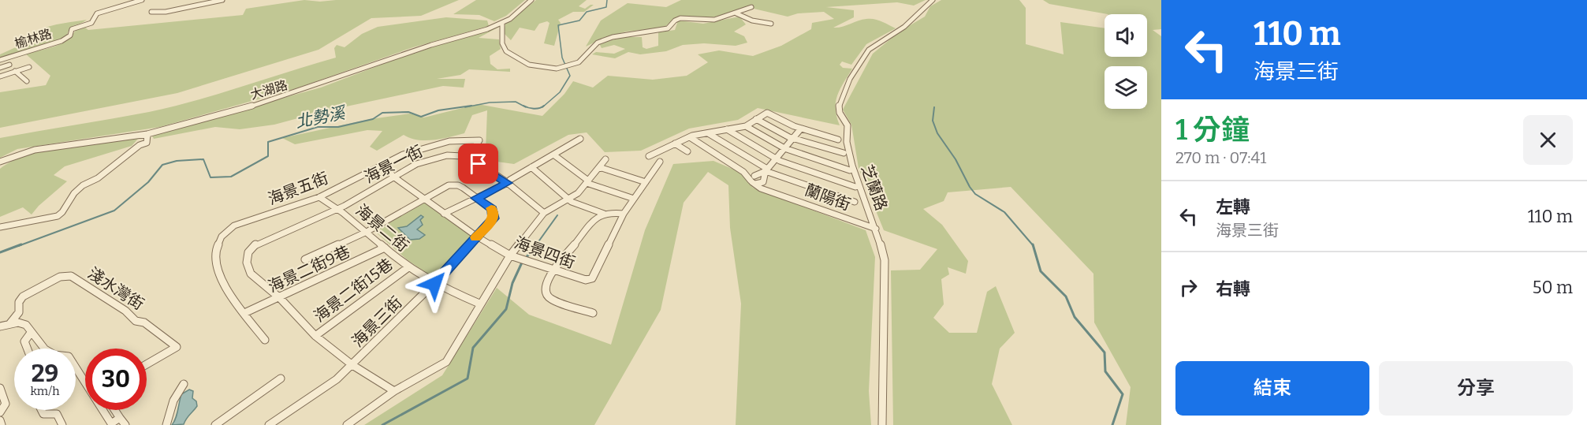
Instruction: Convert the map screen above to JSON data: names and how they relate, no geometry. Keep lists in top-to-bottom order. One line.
{"streets":{"street":["榆林路","大湖路","海景一街","芝蘭路","海景五街","蘭陽街","海景二街","海景四街","海景二街9巷","淺水灣街","海景二街15巷","海景三街"]},"crossings":[["海景一街","海景五街"],["海景一街","海景二街"],["海景一街","海景四街"],["海景一街","海景二街9巷"],["海景一街","海景二街15巷"],["海景一街","海景三街"],["芝蘭路","蘭陽街"],["海景五街","海景二街"],["海景五街","海景四街"],["海景五街","海景二街9巷"],["海景二街","海景二街9巷"],["海景二街","海景二街15巷"],["海景二街","海景三街"],["海景四街","海景三街"]],"water":["北勢溪"],"page":{"turn":["110 m","海景三街"],"heading":["1 分鐘","270 m · 07:41"],"list":[{"name":"左轉","note":"海景三街","value":"110 m"},{"name":"右轉","value":"50 m"}],"speed":"29 km/h","limit":"30","buttons":["結束","分享"]}}
